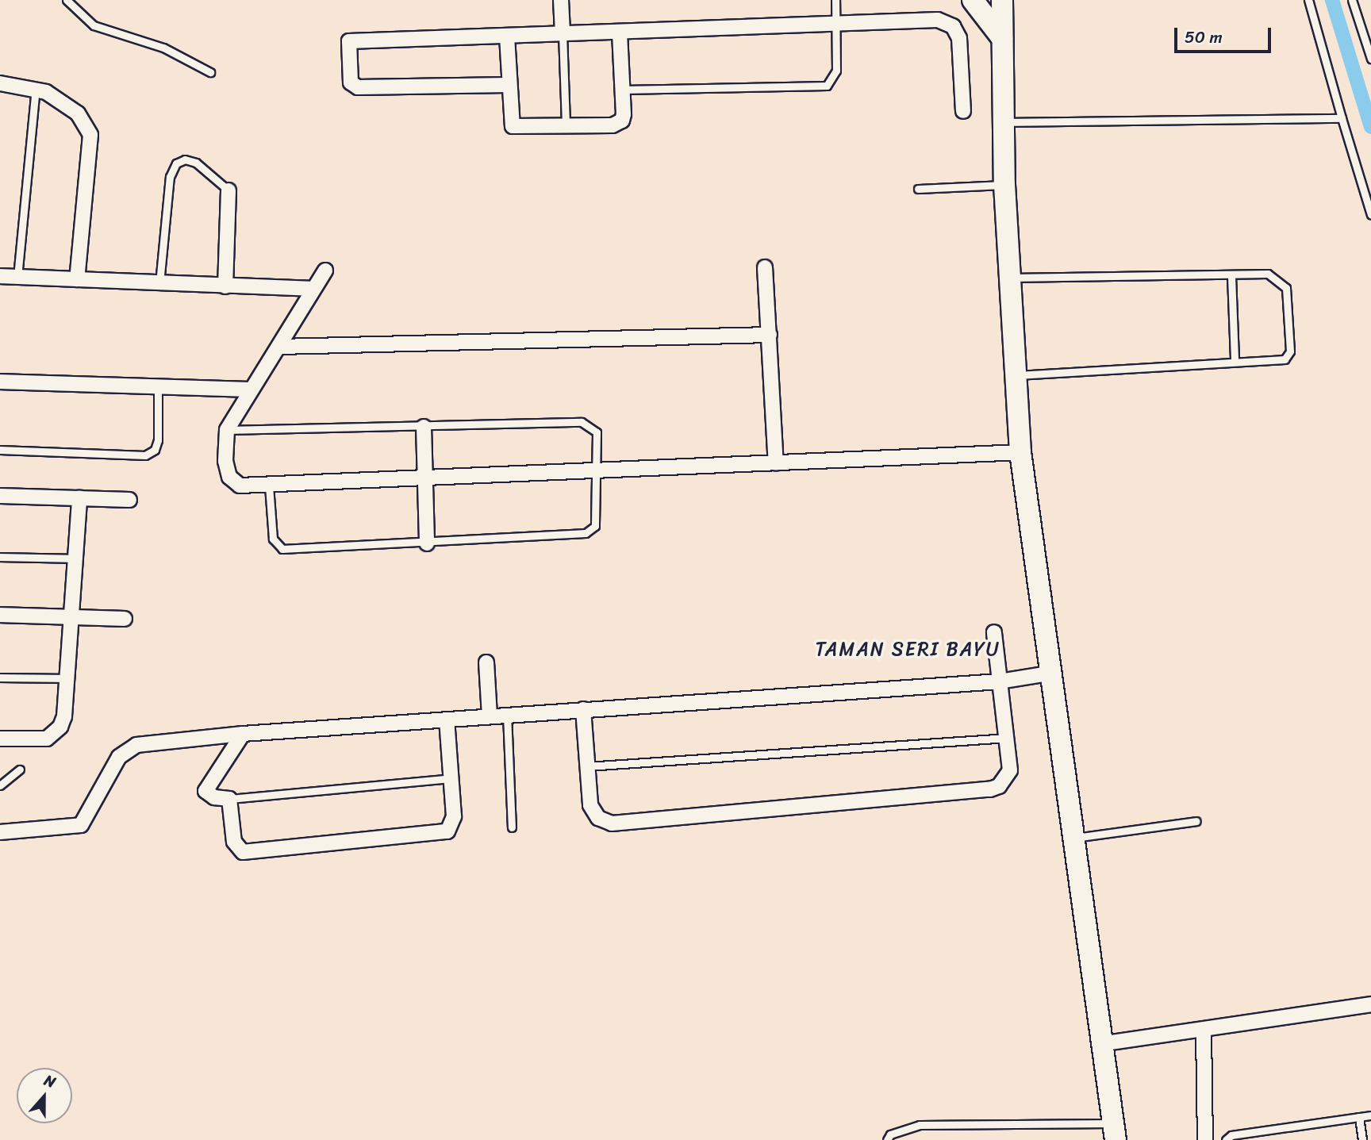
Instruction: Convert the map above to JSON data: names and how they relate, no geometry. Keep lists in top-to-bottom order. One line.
{"districts":["TAMAN SERI BAYU"],"scale_bar":"50 m","north":"top"}
